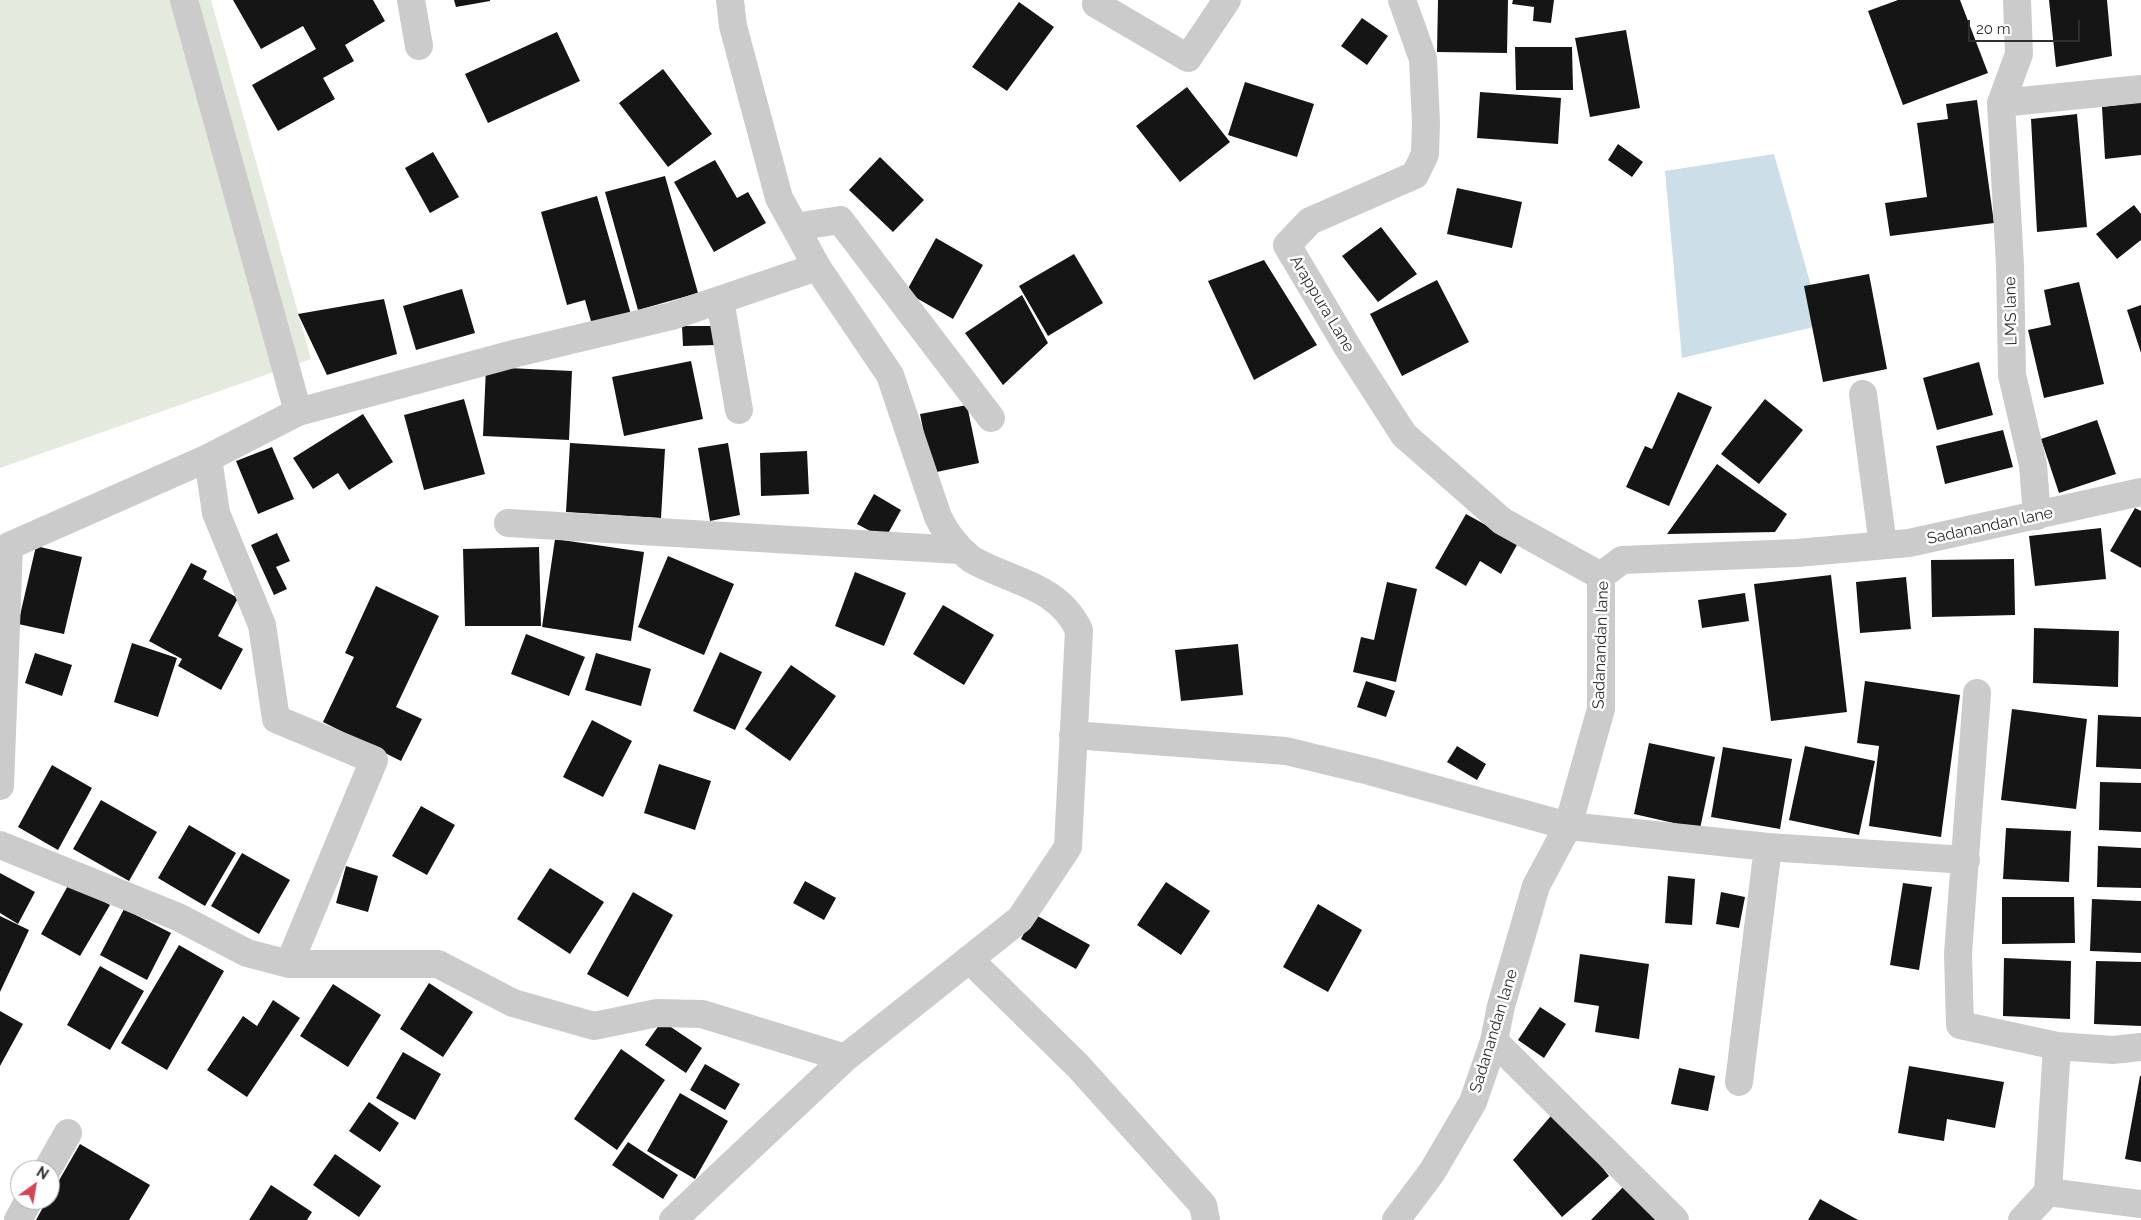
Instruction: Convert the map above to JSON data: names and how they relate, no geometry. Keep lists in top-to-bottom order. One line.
{"streets":{"street":["Arappura Lane","LMS lane","Sadanandan lane"]},"crossings":[["Arappura Lane","Sadanandan lane"],["LMS lane","Sadanandan lane"]],"scale_bar":"20 m","north":"top right"}
